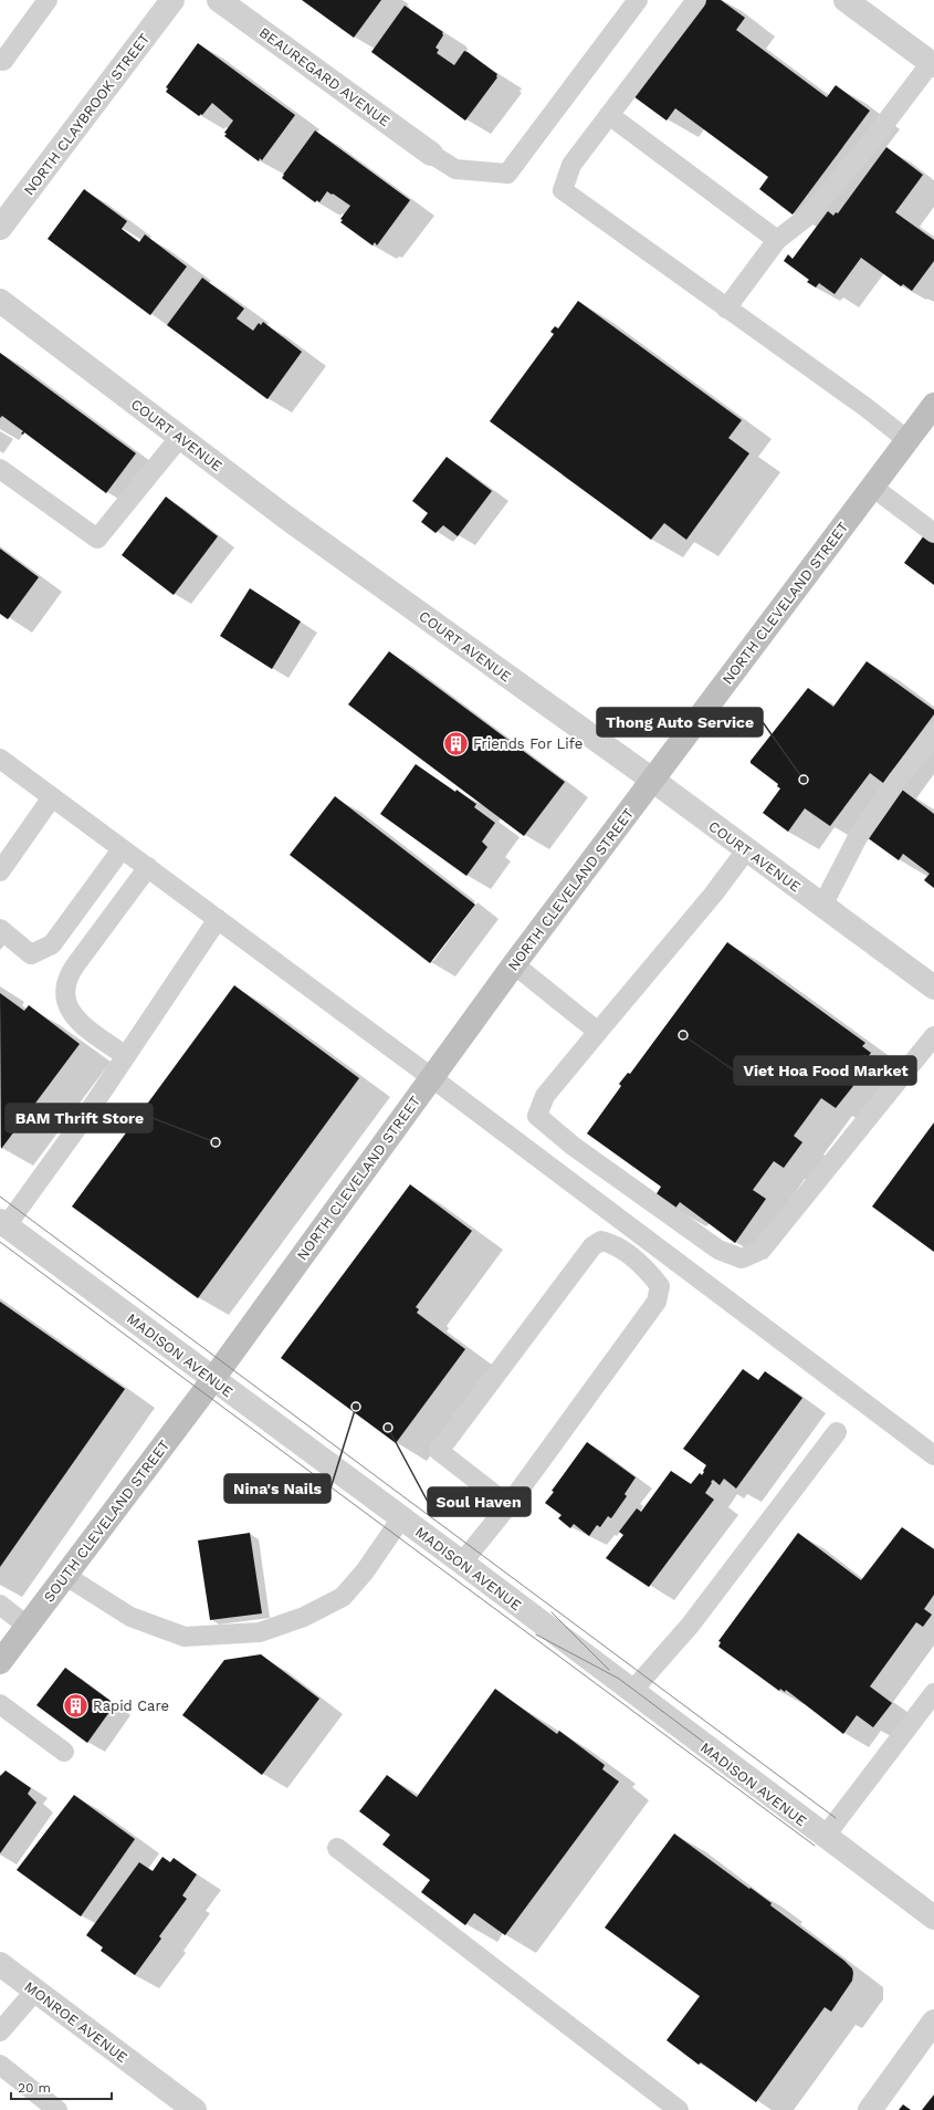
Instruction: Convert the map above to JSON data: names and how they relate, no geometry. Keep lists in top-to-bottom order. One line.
{"streets":{"main road":["NORTH CLEVELAND STREET","SOUTH CLEVELAND STREET"],"street":["BEAUREGARD AVENUE","NORTH CLAYBROOK STREET","COURT AVENUE","MADISON AVENUE","MONROE AVENUE"]},"crossings":[["COURT AVENUE","NORTH CLEVELAND STREET"],["NORTH CLEVELAND STREET","MADISON AVENUE"],["NORTH CLEVELAND STREET","SOUTH CLEVELAND STREET"],["MADISON AVENUE","SOUTH CLEVELAND STREET"]],"places":{"building":["Friends For Life","Rapid Care"],"other":["Thong Auto Service","Viet Hoa Food Market","BAM Thrift Store","Nina's Nails","Soul Haven"]},"scale_bar":"20 m"}
